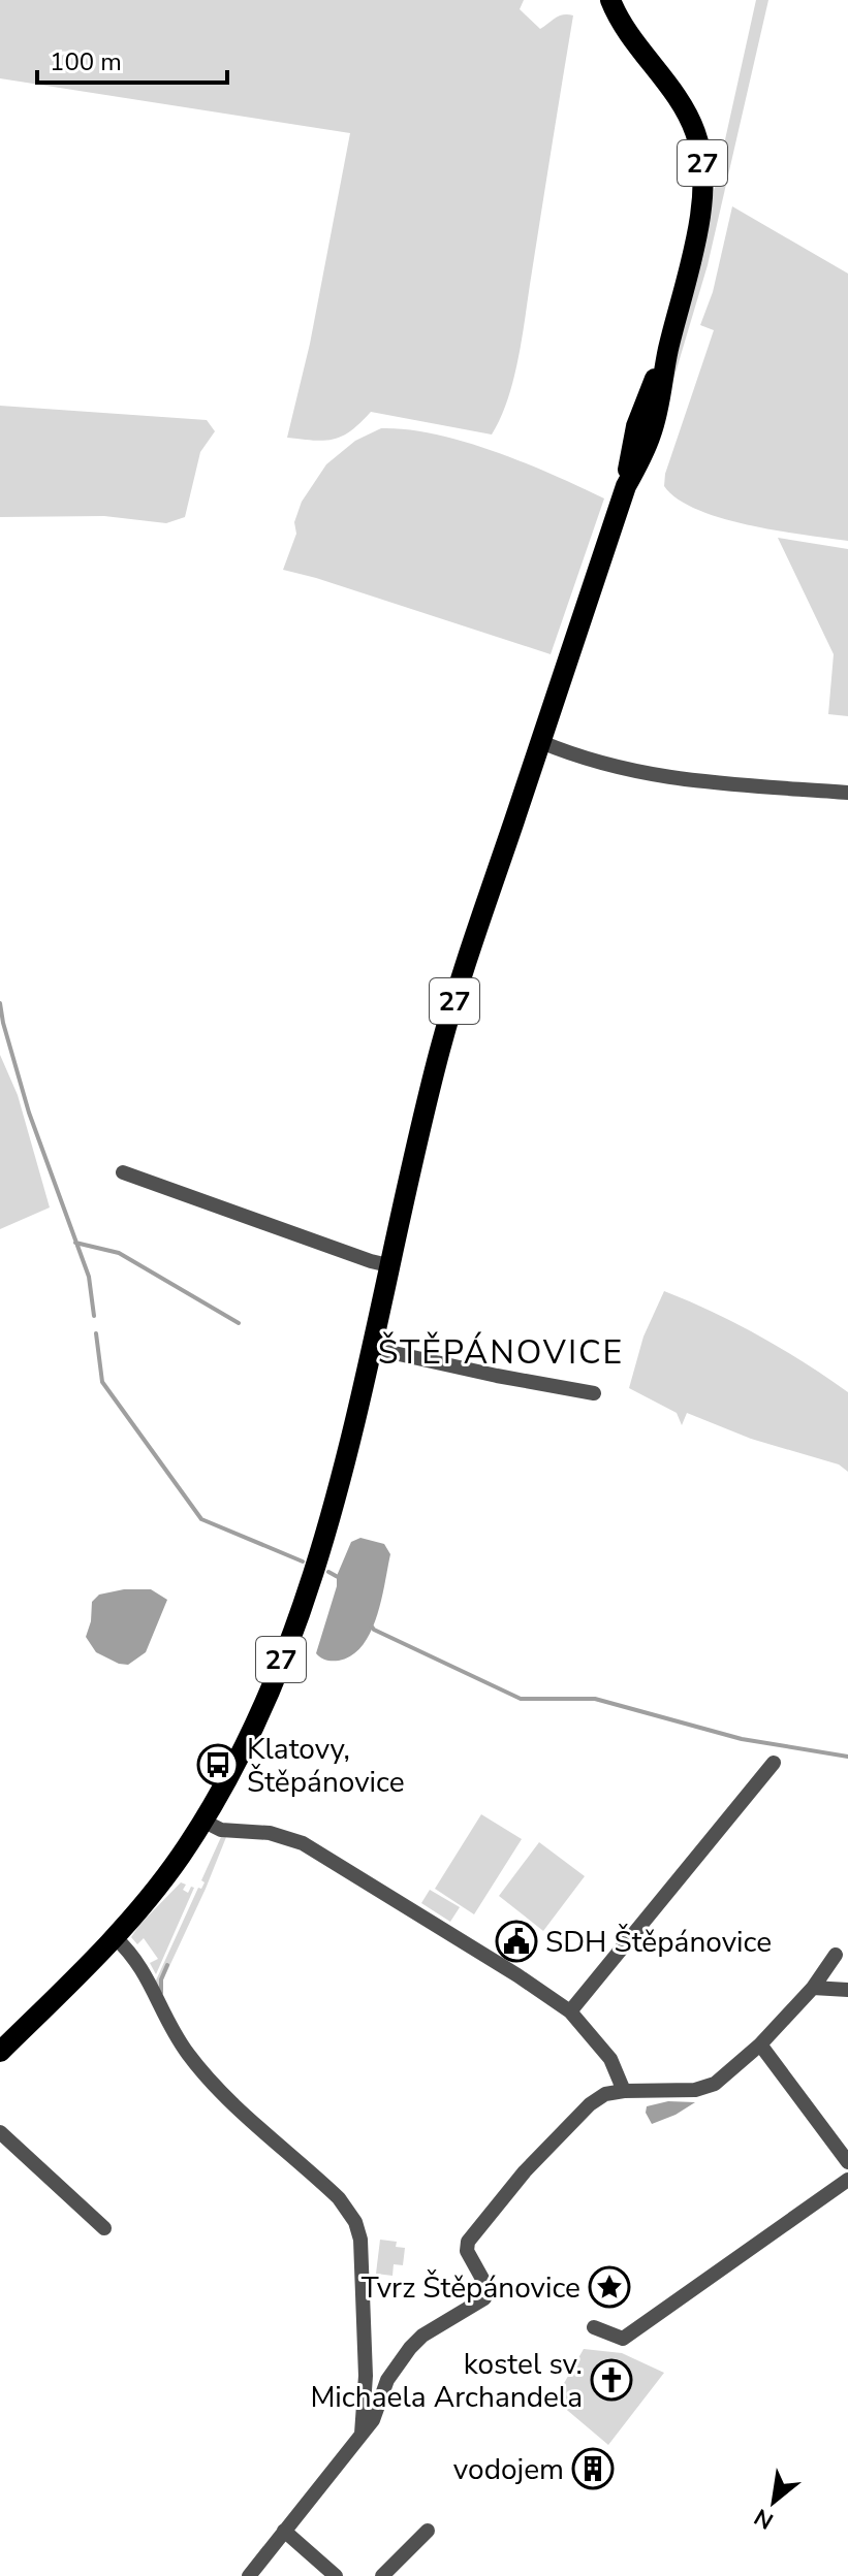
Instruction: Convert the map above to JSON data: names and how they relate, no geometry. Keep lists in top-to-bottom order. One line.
{"streets":{"main road":["27"]},"districts":["ŠTĚPÁNOVICE"],"places":{"bus stop":["Klatovy, Štěpánovice"],"public building":["SDH Štěpánovice"],"place":["Tvrz Štěpánovice"],"church":["kostel sv. Michaela Archandela"],"building":["vodojem"]},"scale_bar":"100 m","north":"bottom left"}
